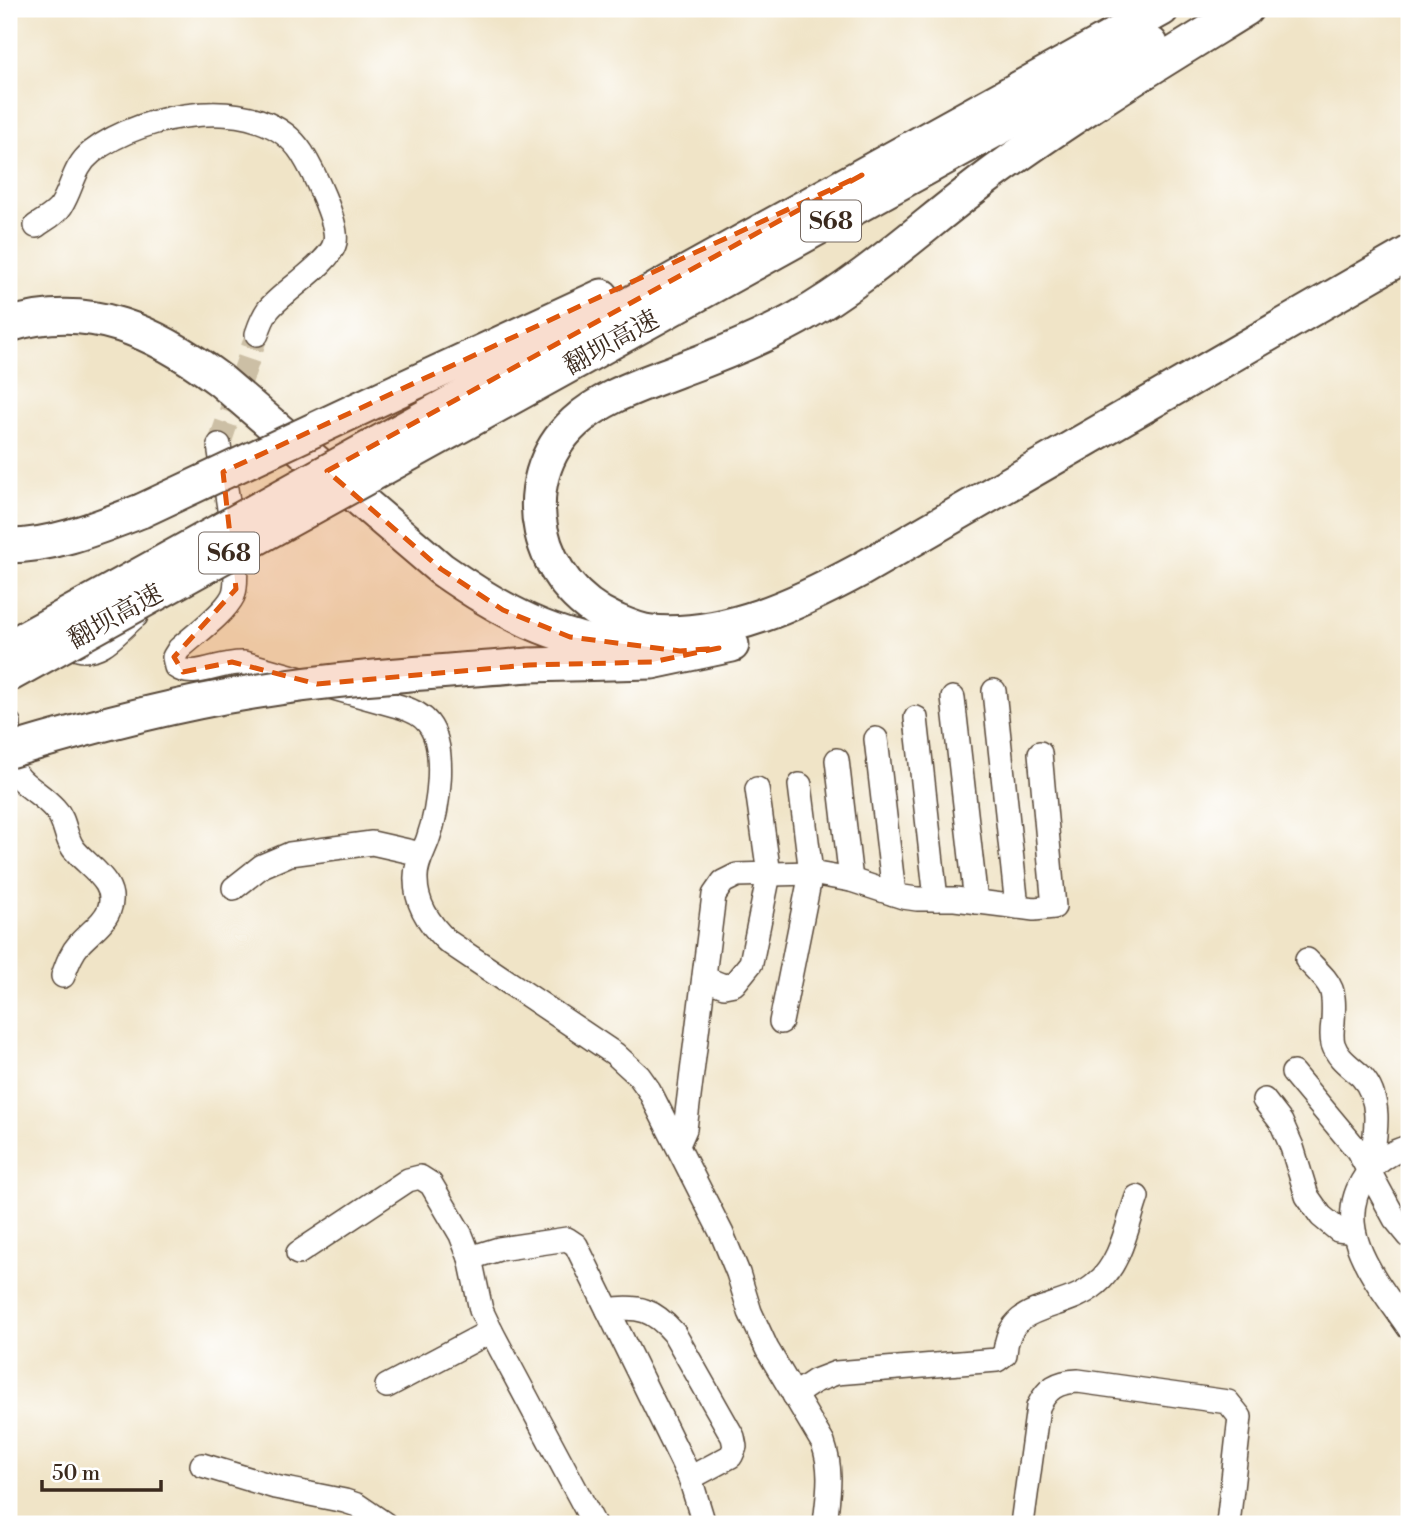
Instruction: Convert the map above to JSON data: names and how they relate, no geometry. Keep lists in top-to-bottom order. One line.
{"streets":{"highway":["S68","翻坝高速"]},"scale_bar":"50 m"}
